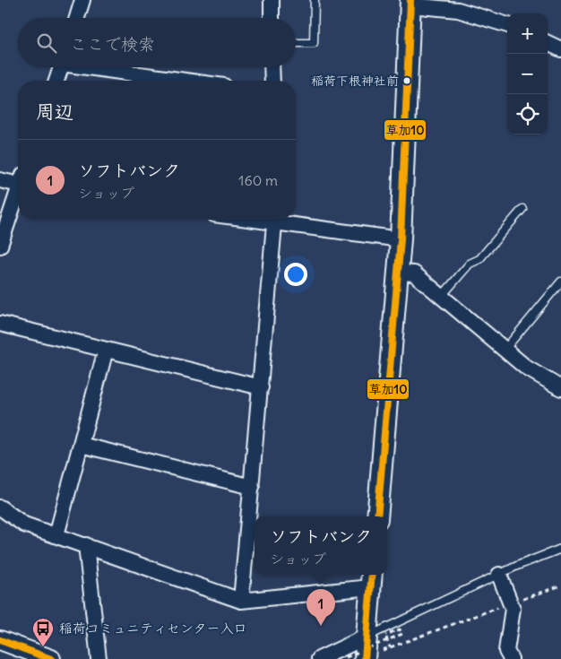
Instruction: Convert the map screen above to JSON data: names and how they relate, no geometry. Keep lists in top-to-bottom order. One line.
{"places":{"other":["稲荷下根神社前"],"bus stop":["稲荷コミュニティセンター入口"]},"lines":["transit line 草加10"],"page":{"map_buttons":["+","−"],"search":"ここで検索","heading":"周辺","list":[{"mark":"1","name":"ソフトバンク","note":"ショップ","value":"160 m"}],"popup":["ソフトバンク","ショップ"],"pins":"1"}}
